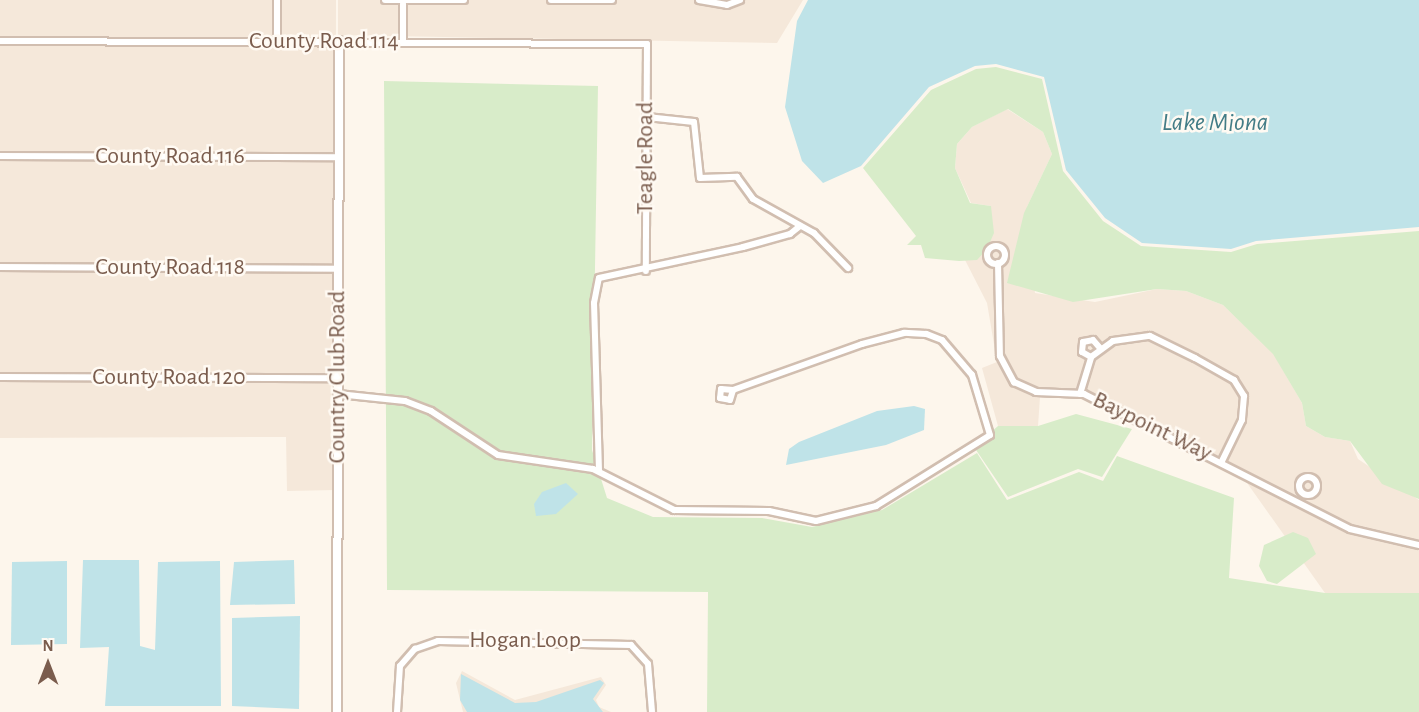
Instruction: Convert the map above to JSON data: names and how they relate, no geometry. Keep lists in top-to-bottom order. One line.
{"streets":{"street":["County Road 114","County Road 116","Teagle Road","County Road 118","Country Club Road","County Road 120","Baypoint Way","Hogan Loop"]},"crossings":[["County Road 114","Teagle Road"],["County Road 114","Country Club Road"],["County Road 116","Country Club Road"],["County Road 118","Country Club Road"],["Country Club Road","County Road 120"]],"water":["Lake Miona"],"north":"top"}
